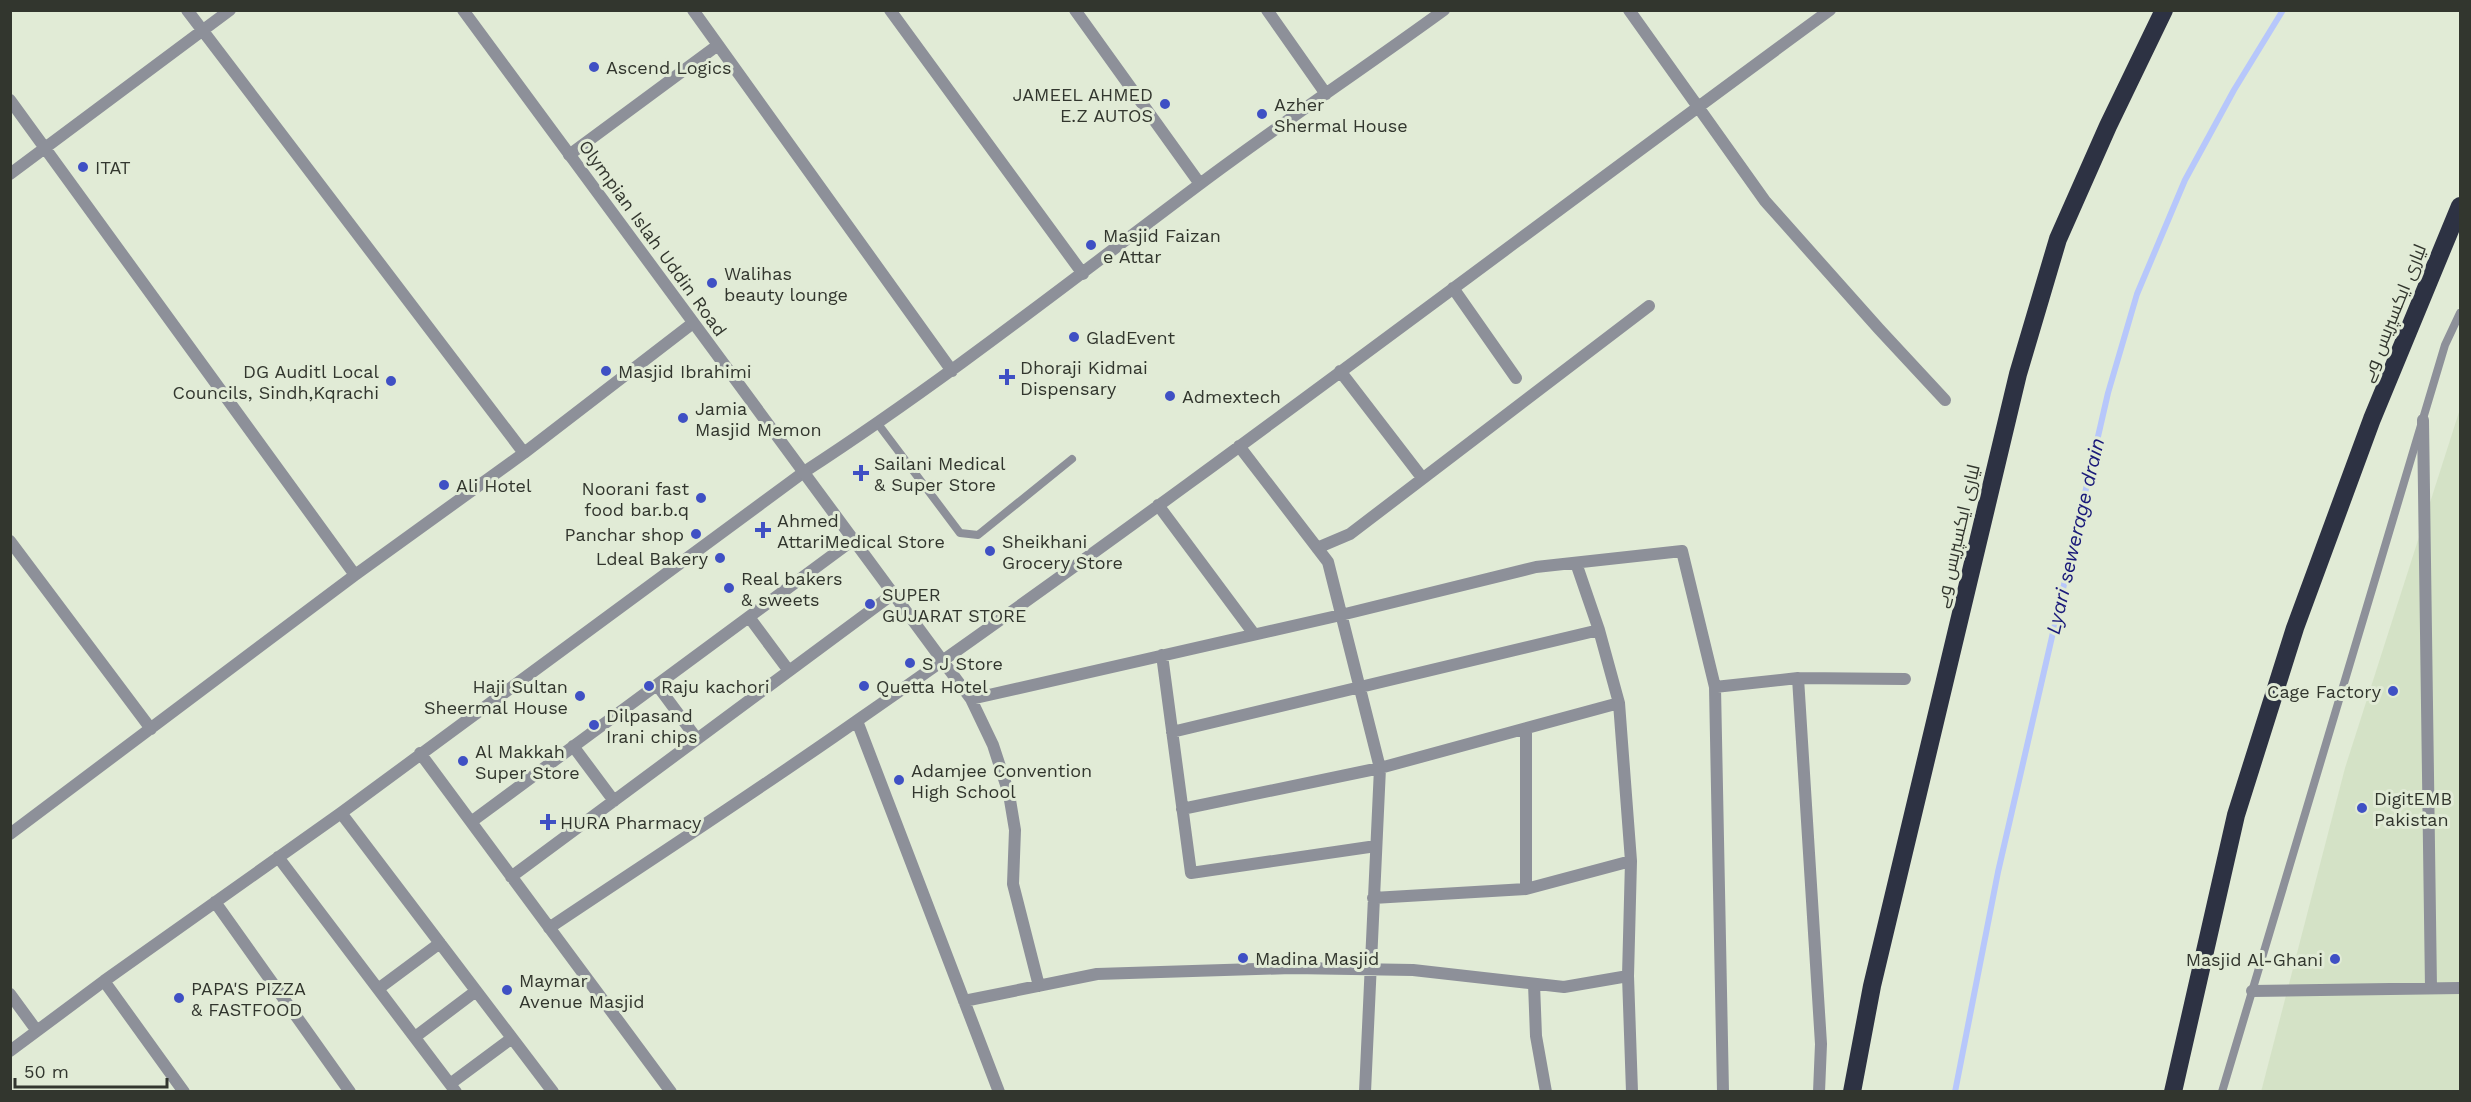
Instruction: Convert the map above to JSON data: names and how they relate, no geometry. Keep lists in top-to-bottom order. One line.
{"streets":{"highway":["لیاری ایکسپریس وے"],"street":["Olympian Islah Uddin Road"]},"water":["Lyari sewerage drain"],"places":{"other":["Ascend Logics","JAMEEL AHMED E.Z AUTOS","Azher Shermal House","ITAT","Masjid Faizan e Attar","Walihas beauty lounge","GladEvent","Masjid Ibrahimi","DG Auditl Local Councils, Sindh,Kqrachi","Admextech","Jamia Masjid Memon","Ali Hotel","Noorani fast food bar.b.q","Panchar shop","Sheikhani Grocery Store","Ldeal Bakery","Real bakers & sweets","SUPER GUJARAT STORE","S J Store","Raju kachori","Quetta Hotel","Cage Factory","Haji Sultan Sheermal House","Dilpasand Irani chips","Al Makkah Super Store","Adamjee Convention High School","DigitEMB Pakistan","Madina Masjid","Masjid Al-Ghani","Maymar Avenue Masjid","PAPA'S PIZZA & FASTFOOD"],"health":["Dhoraji Kidmai Dispensary","Sailani Medical & Super Store","Ahmed AttariMedical Store","HURA Pharmacy"]},"scale_bar":"50 m"}
